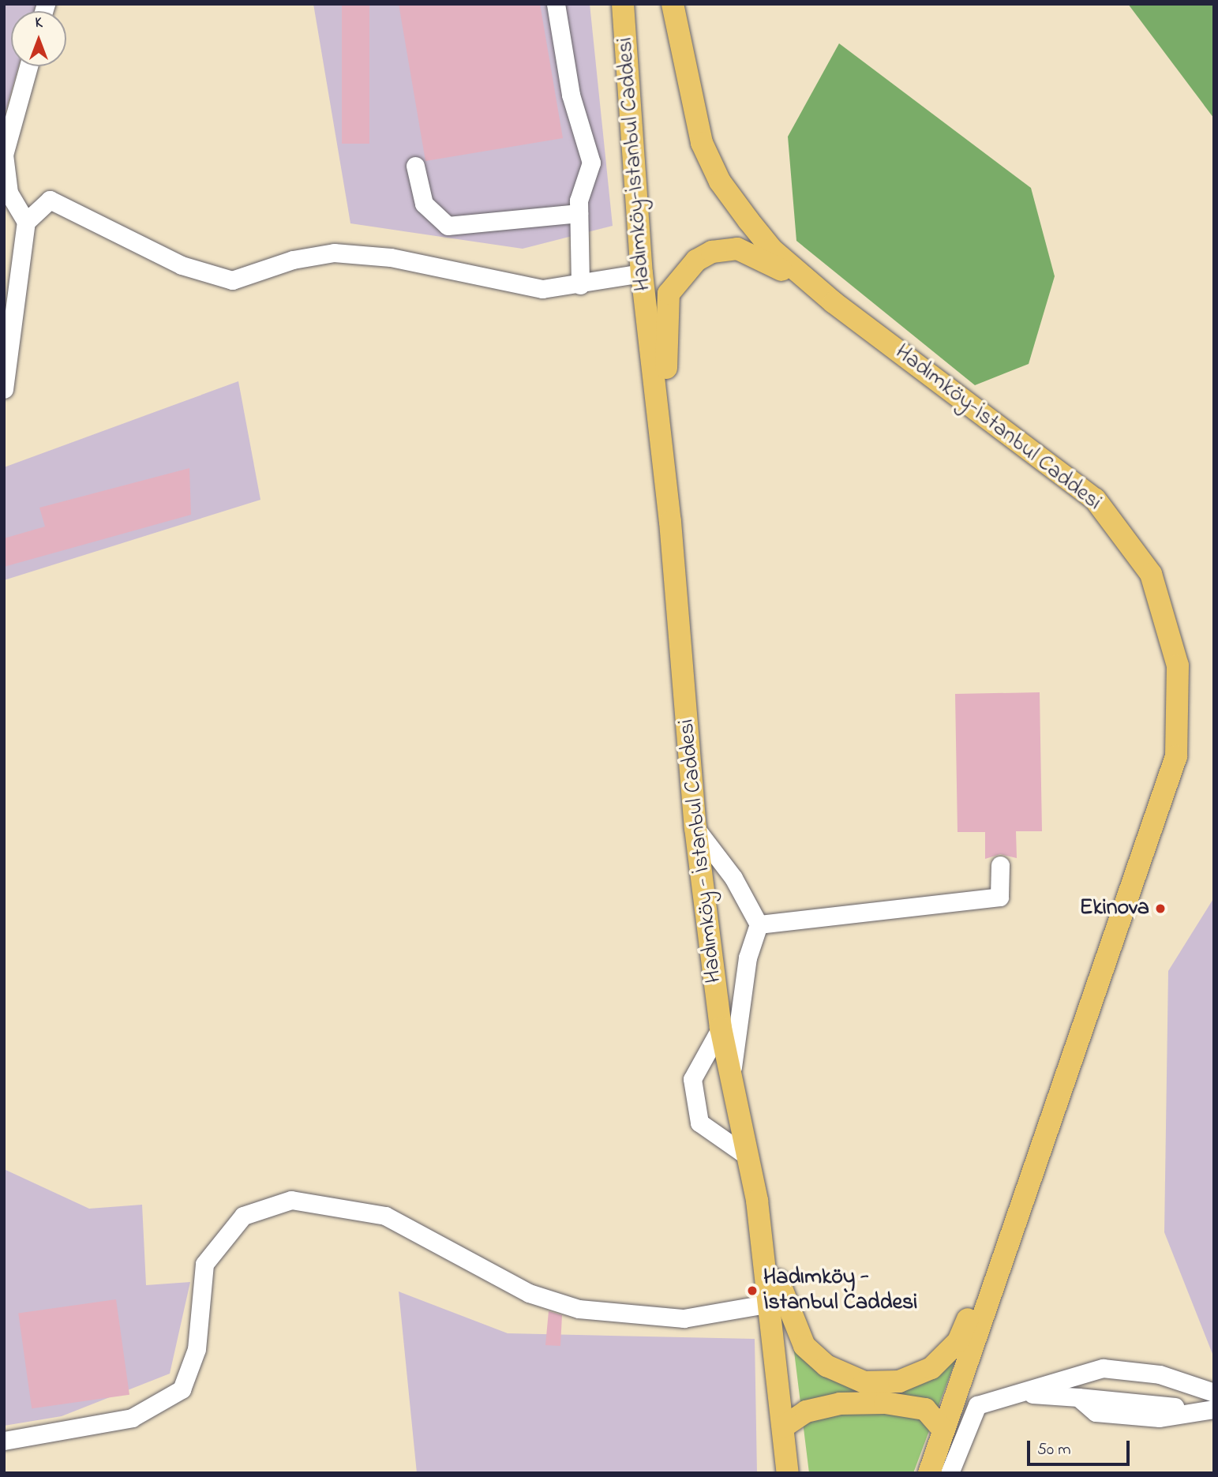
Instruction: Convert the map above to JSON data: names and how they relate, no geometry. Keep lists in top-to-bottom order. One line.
{"streets":{"main road":["Hadımköy-İstanbul Caddesi","Hadımköy - İstanbul Caddesi"]},"crossings":[["Hadımköy-İstanbul Caddesi","Hadımköy - İstanbul Caddesi"]],"places":["Ekinova","Hadımköy - İstanbul Caddesi"],"scale_bar":"50 m","north":"top"}
